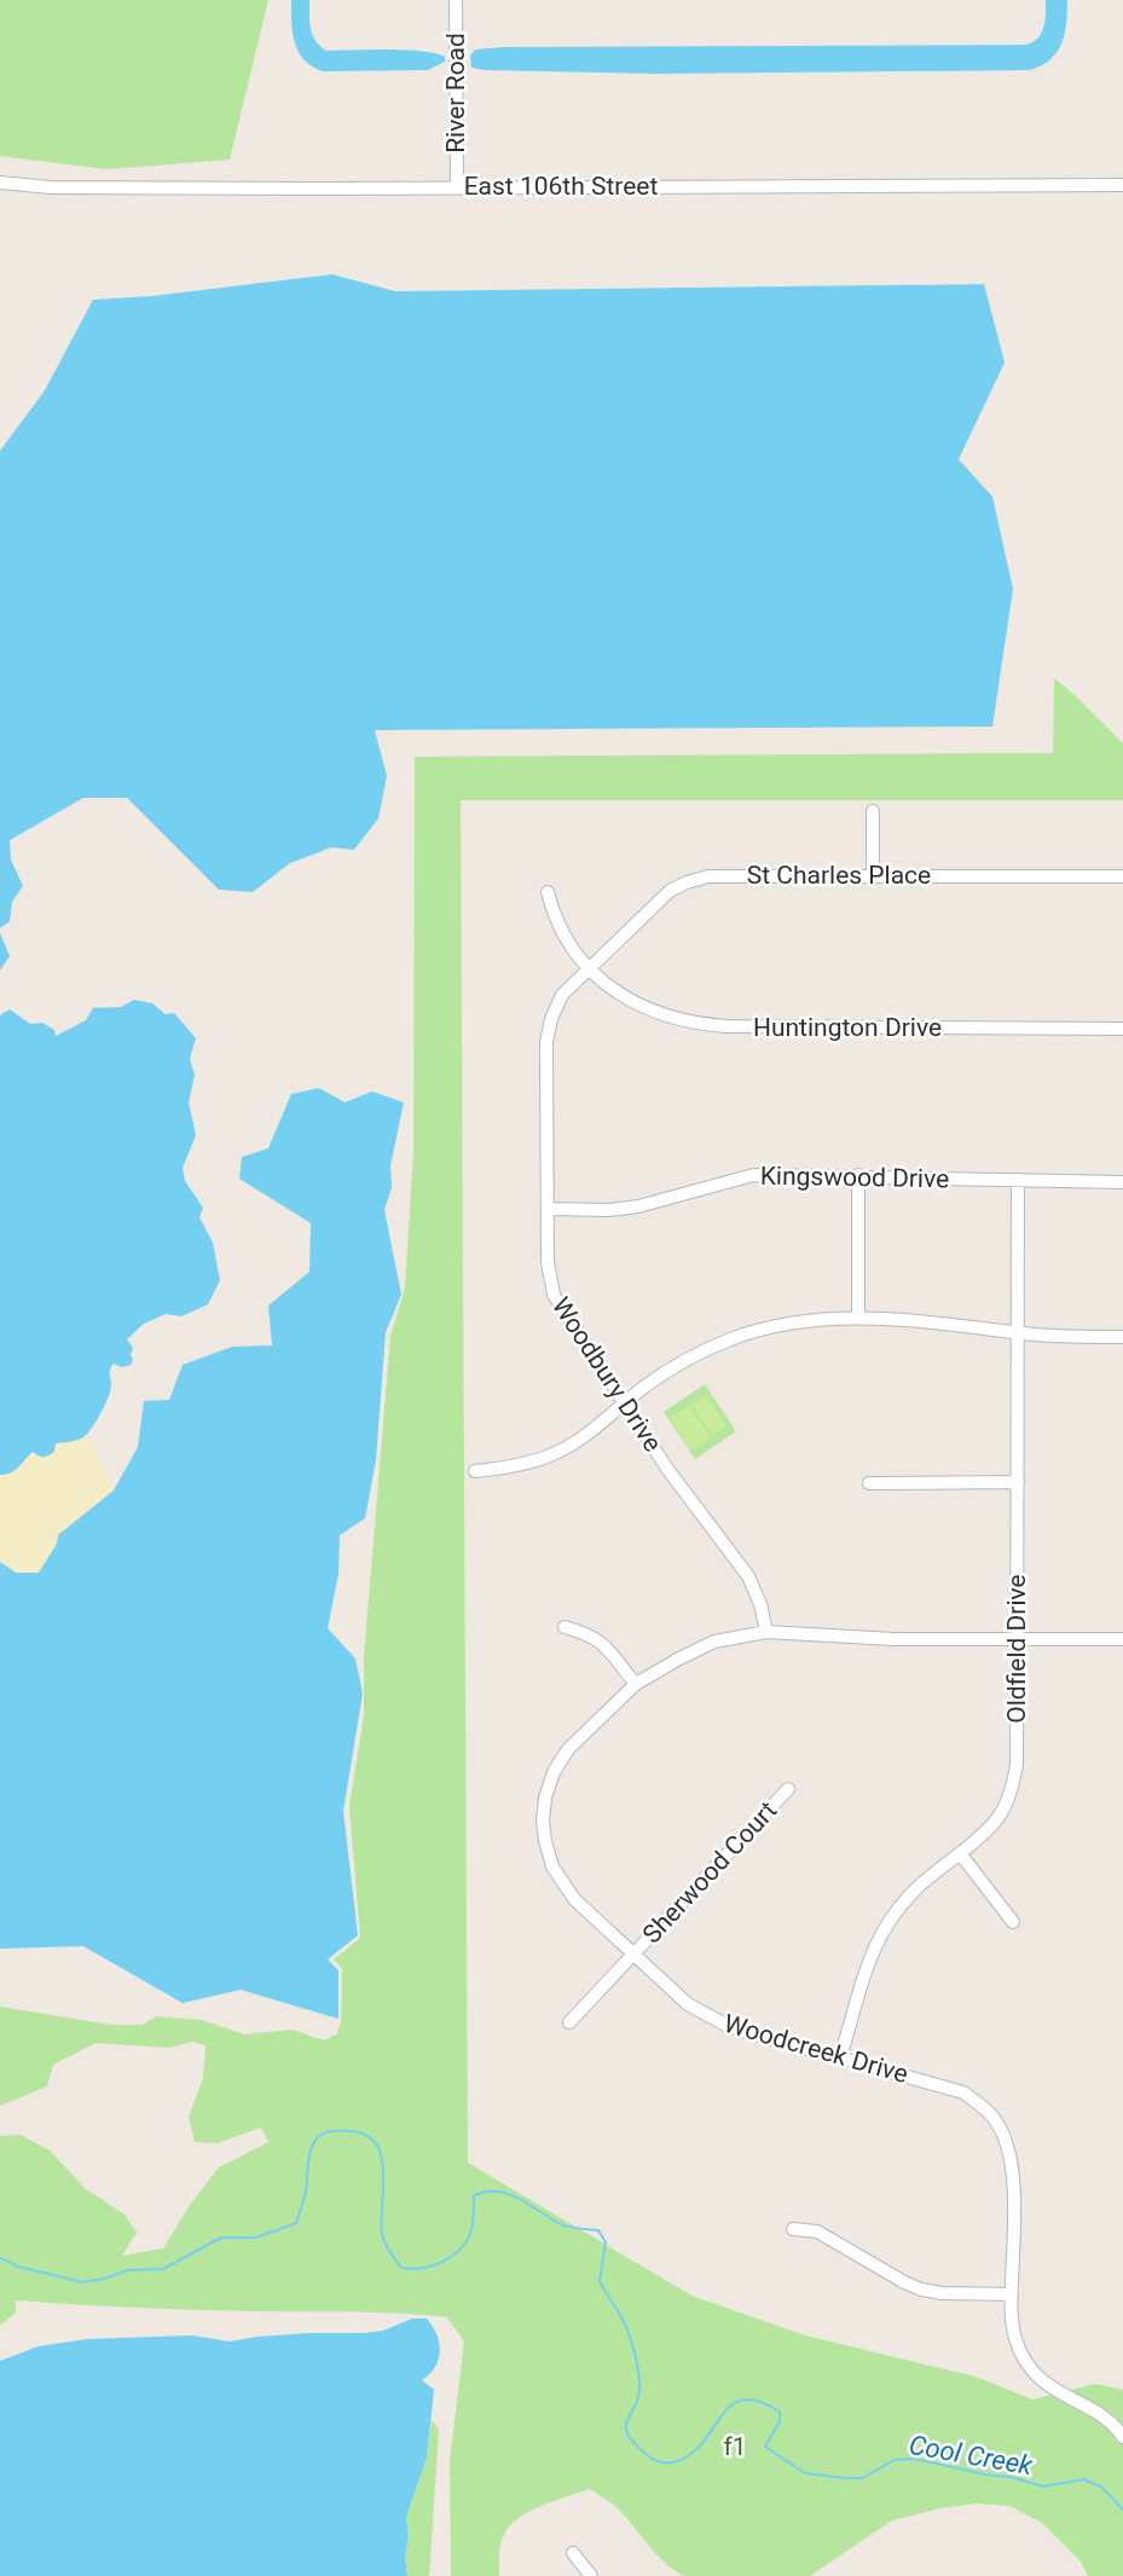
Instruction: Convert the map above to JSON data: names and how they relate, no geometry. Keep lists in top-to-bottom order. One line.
{"streets":{"street":["River Road","East 106th Street","St Charles Place","Huntington Drive","Kingswood Drive","Woodbury Drive","Oldfield Drive","Sherwood Court","Woodcreek Drive"]},"crossings":[["River Road","East 106th Street"],["St Charles Place","Huntington Drive"],["St Charles Place","Woodbury Drive"],["Huntington Drive","Woodbury Drive"],["Kingswood Drive","Woodbury Drive"],["Kingswood Drive","Oldfield Drive"],["Woodbury Drive","Woodcreek Drive"],["Oldfield Drive","Woodcreek Drive"],["Sherwood Court","Woodcreek Drive"]],"water":["Cool Creek"],"parks":["f1"]}
